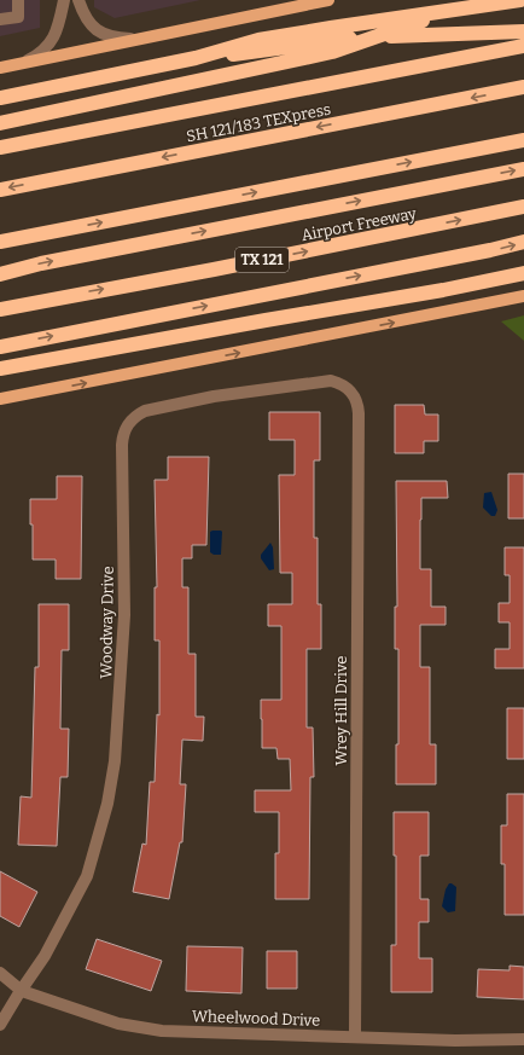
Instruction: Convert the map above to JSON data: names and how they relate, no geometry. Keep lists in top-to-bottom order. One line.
{"streets":{"highway":["SH 121/183 TEXpress","Airport Freeway","TX 121"],"street":["Woodway Drive","Wrey Hill Drive","Wheelwood Drive"]},"crossings":[["Woodway Drive","Wrey Hill Drive"],["Woodway Drive","Wheelwood Drive"],["Wrey Hill Drive","Wheelwood Drive"]]}
